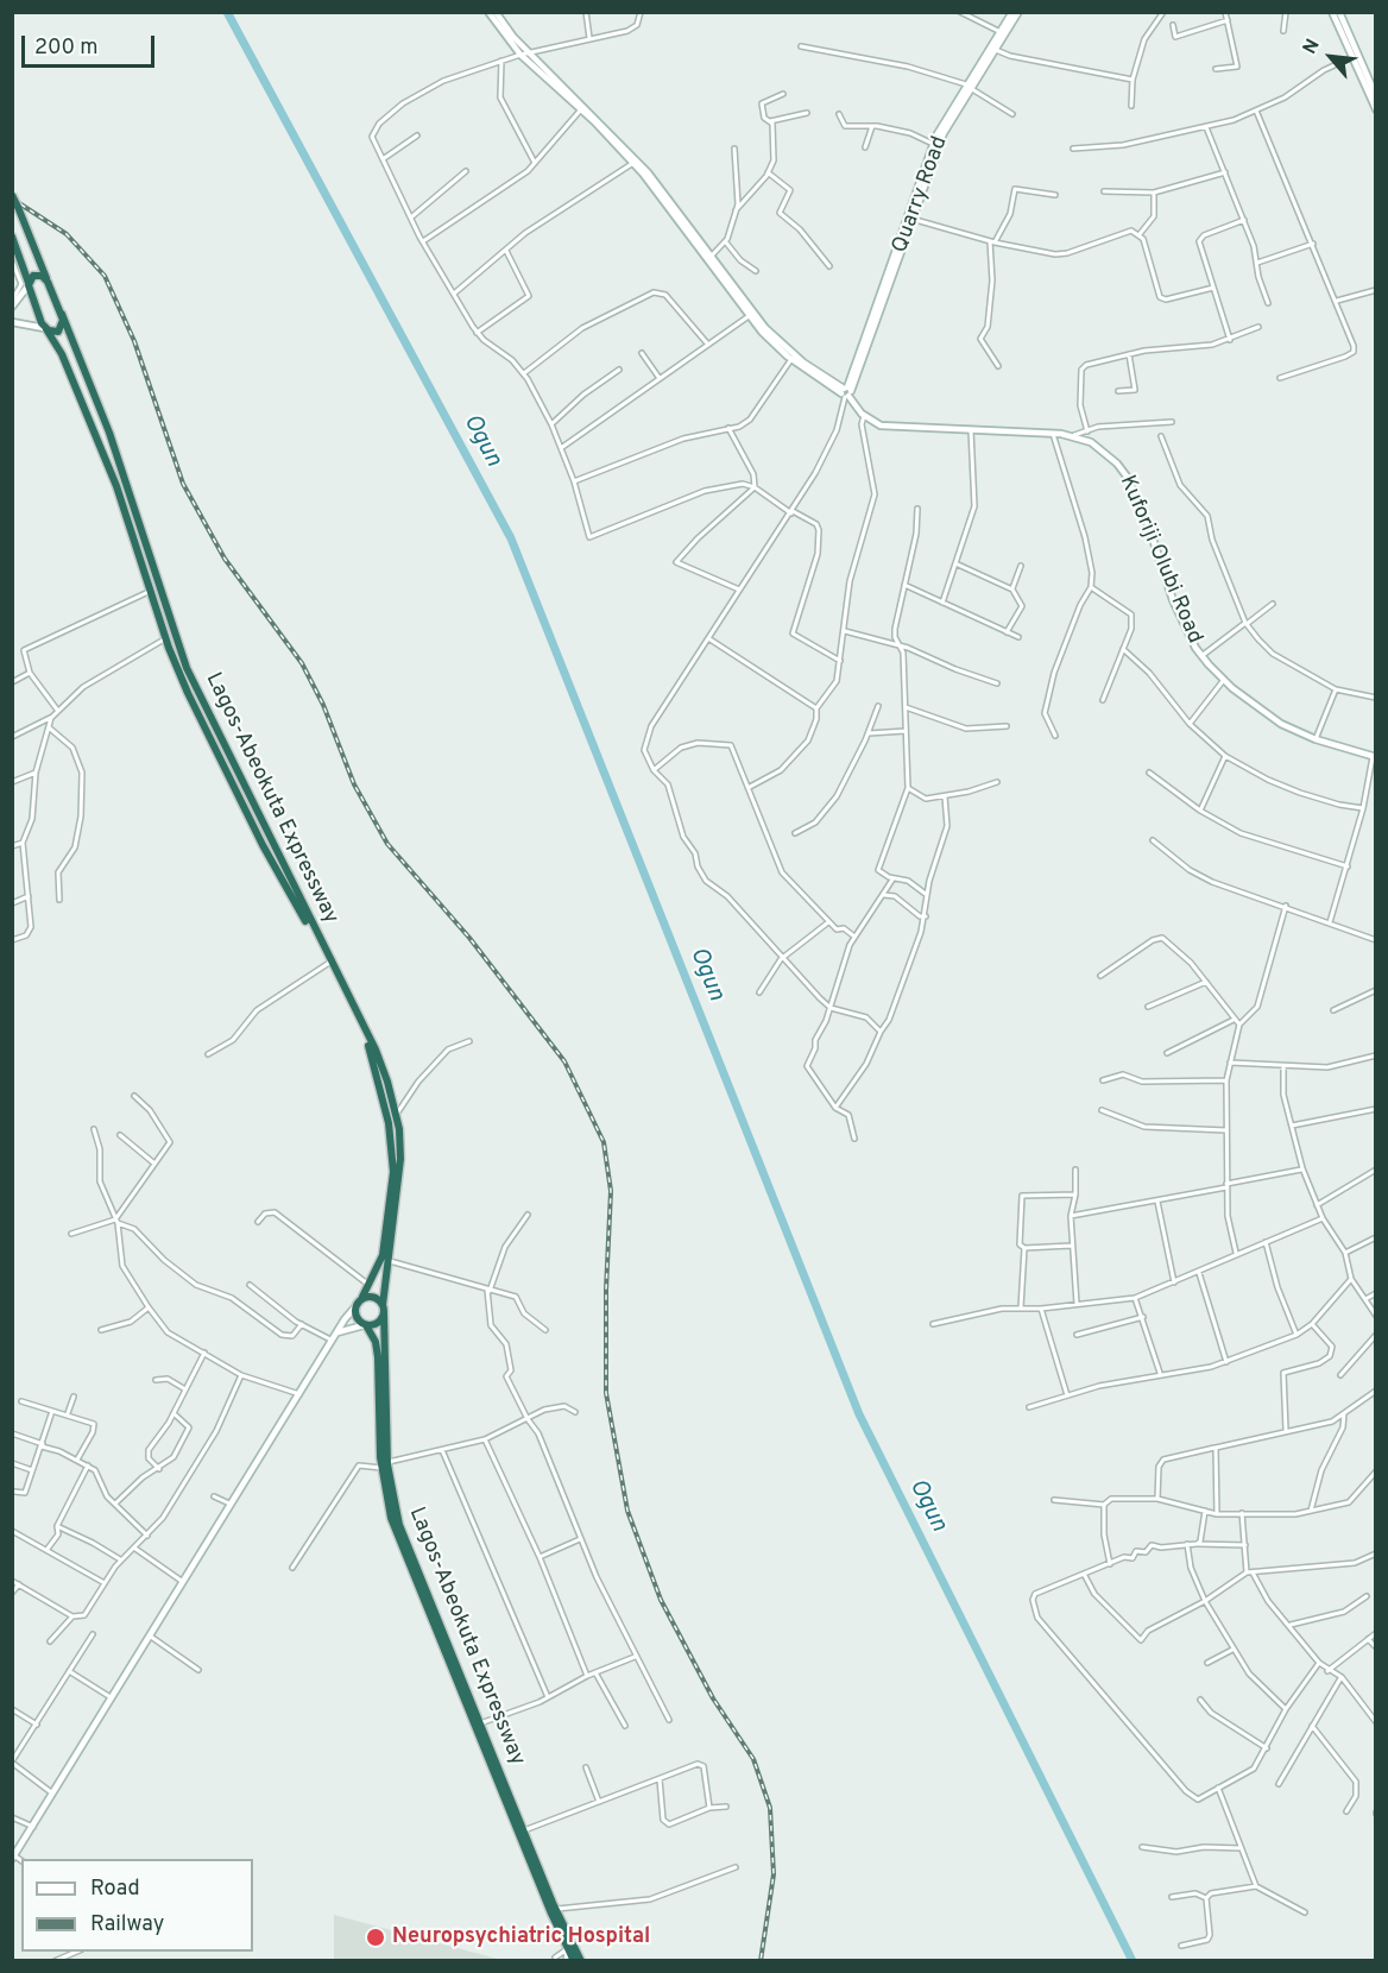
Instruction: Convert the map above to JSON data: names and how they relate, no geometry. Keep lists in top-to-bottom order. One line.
{"streets":{"highway":["Lagos-Abeokuta Expressway"],"main road":["Quarry Road","Kuforiji Olubi Road"]},"water":["Ogun"],"places":["Neuropsychiatric Hospital"],"legend":["Road","Railway"],"scale_bar":"200 m","north":"top left"}
